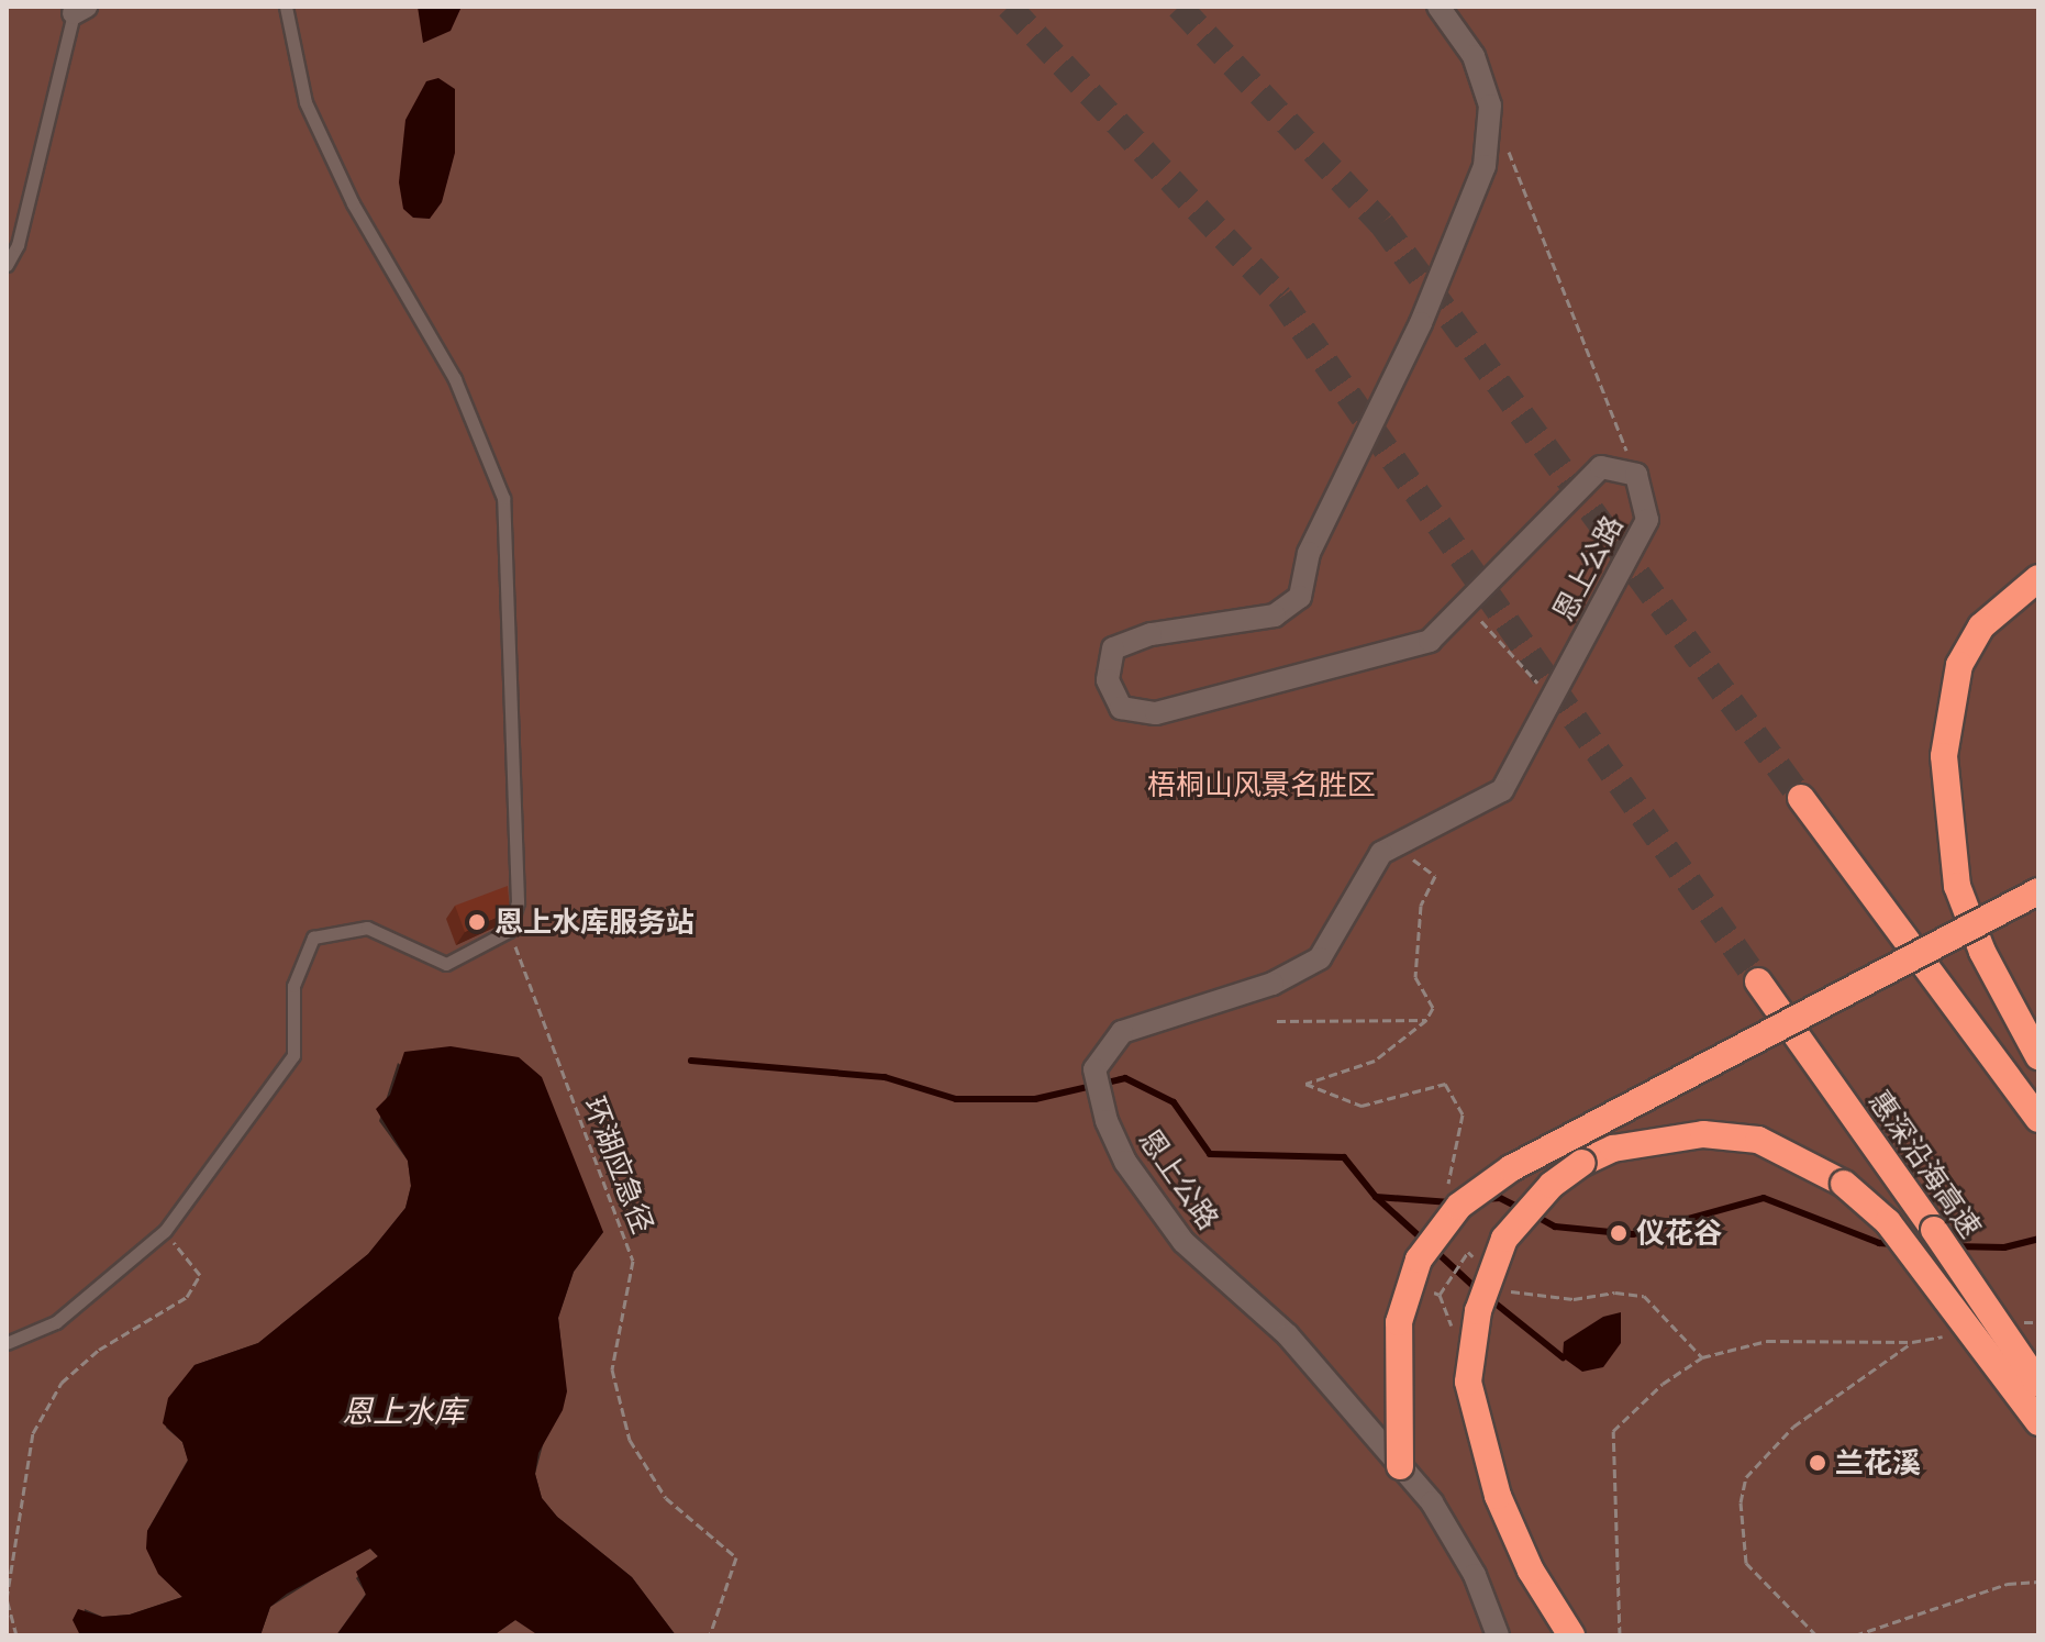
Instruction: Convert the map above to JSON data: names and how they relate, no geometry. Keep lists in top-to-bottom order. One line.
{"streets":{"highway":["惠深沿海高速"],"street":["恩上公路"],"path":["环湖应急径"]},"water":["恩上水库"],"parks":["梧桐山风景名胜区"],"places":["恩上水库服务站","仪花谷","兰花溪"]}
